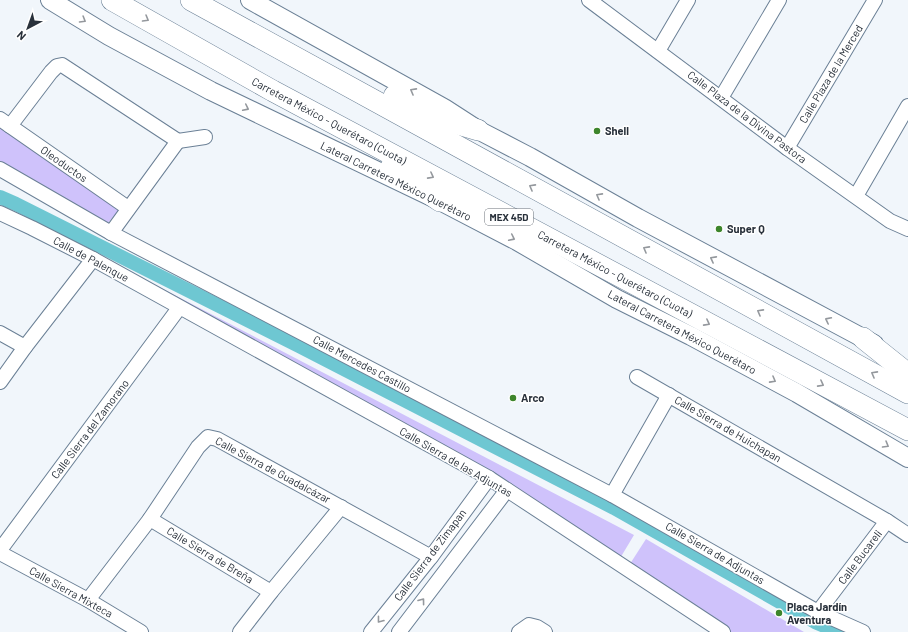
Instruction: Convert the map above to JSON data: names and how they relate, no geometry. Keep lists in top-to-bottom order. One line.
{"streets":{"highway":["Carretera México - Querétaro (Cuota)","MEX 45D"],"main road":["Lateral Carretera México Querétaro"],"street":["Calle Plaza de la Merced","Calle Plaza de la Divina Pastora","Oleoductos","Calle de Palenque","Calle Mercedes Castillo","Calle Sierra del Zamorano","Calle Sierra de Huichapan","Calle Sierra de las Adjuntas","Calle Sierra de Guadalcázar","Calle Sierra de Adjuntas","Calle Sierra de Breña","Calle Sierra de Zimapan","Calle Bucareli","Calle Sierra Mixteca"]},"crossings":[["Calle Plaza de la Merced","Calle Plaza de la Divina Pastora"],["Calle de Palenque","Calle Sierra del Zamorano"],["Calle de Palenque","Calle Sierra de las Adjuntas"],["Calle Mercedes Castillo","Calle Sierra de Huichapan"],["Calle Mercedes Castillo","Calle Sierra de Adjuntas"],["Calle Sierra del Zamorano","Calle Sierra de las Adjuntas"],["Calle Sierra de Huichapan","Calle Sierra de Adjuntas"],["Calle Sierra de Huichapan","Calle Bucareli"],["Calle Sierra de las Adjuntas","Calle Sierra de Zimapan"],["Calle Sierra de Guadalcázar","Calle Sierra de Breña"],["Calle Sierra de Guadalcázar","Calle Sierra de Zimapan"],["Calle Sierra de Guadalcázar","Calle Sierra Mixteca"],["Calle Sierra de Adjuntas","Calle Bucareli"]],"places":["Shell","Super Q","Arco","Placa Jardín Aventura"],"north":"bottom left"}
